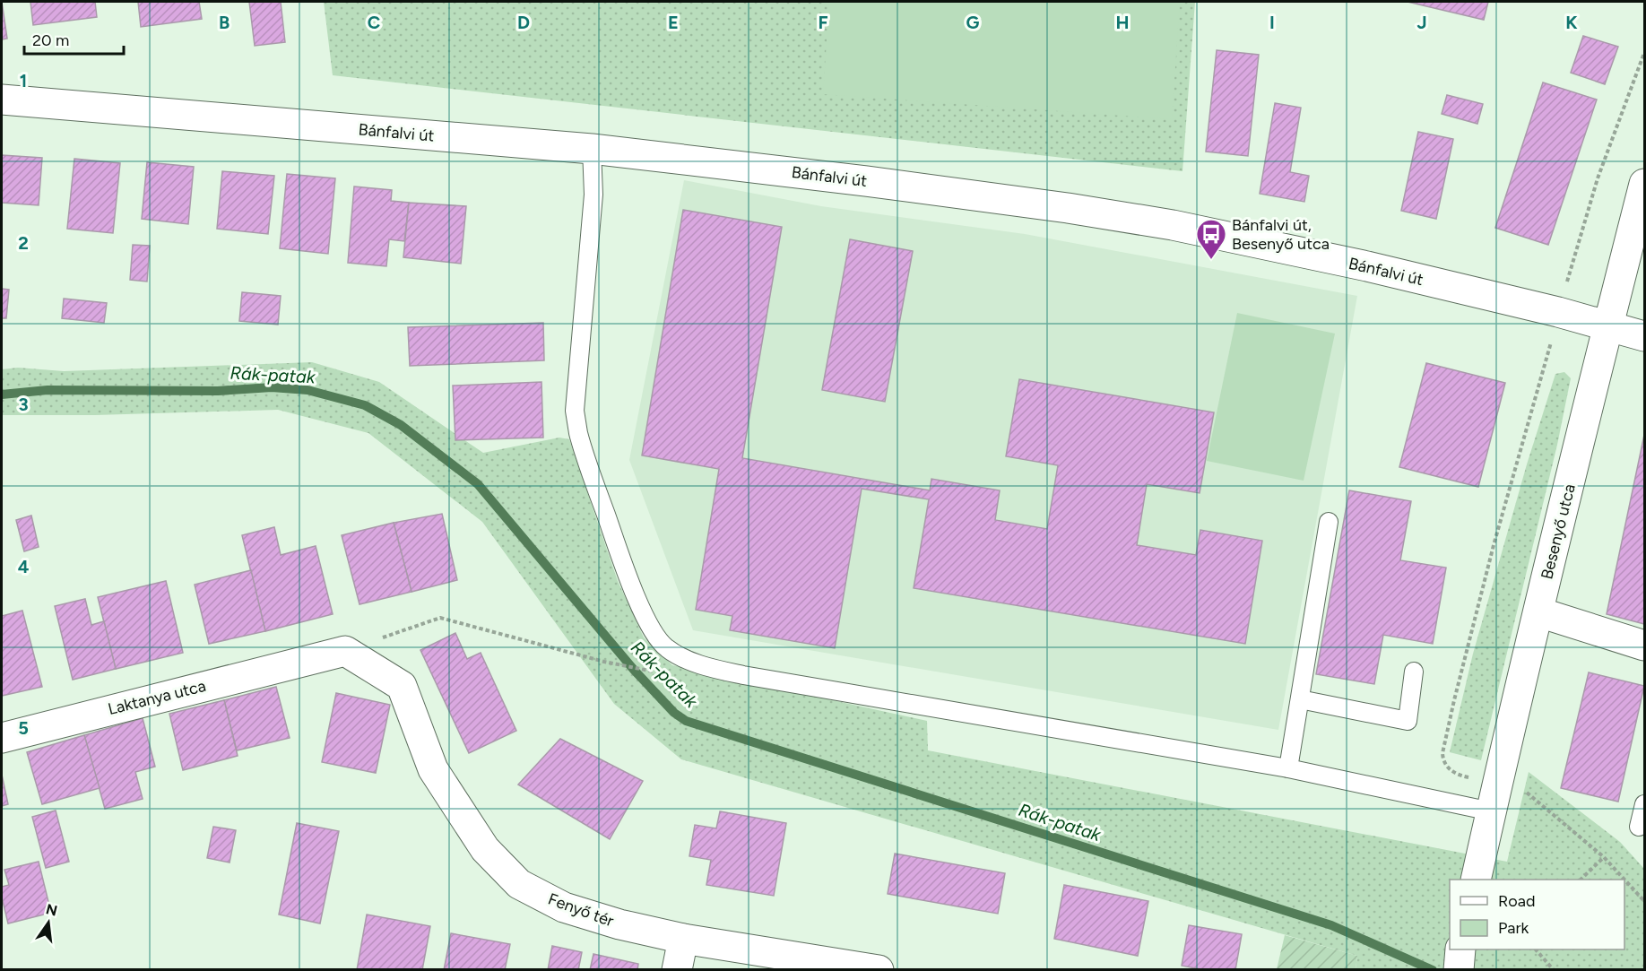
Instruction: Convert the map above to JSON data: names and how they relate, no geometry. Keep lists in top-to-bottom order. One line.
{"streets":{"street":["Bánfalvi út","Besenyő utca","Laktanya utca","Fenyő tér"]},"crossings":[["Bánfalvi út","Besenyő utca"],["Laktanya utca","Fenyő tér"]],"water":["Rák-patak"],"places":{"bus stop":["Bánfalvi út, Besenyő utca"]},"legend":["Road","Park"],"scale_bar":"20 m","north":"top","grid":{"columns":["B","C","D","E","F","G","H","I","J","K"],"rows":["1","2","3","4","5"]}}
